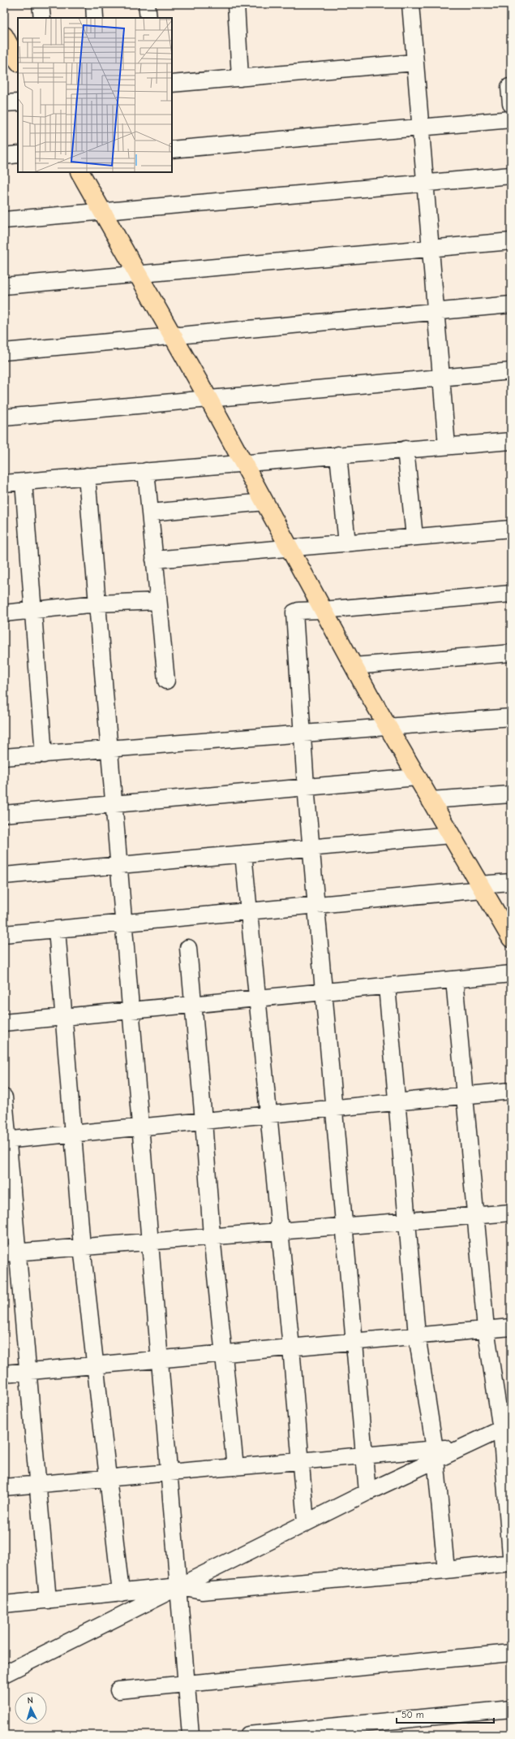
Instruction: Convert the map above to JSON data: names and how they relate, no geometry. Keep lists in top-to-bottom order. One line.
{"scale_bar":"50 m","north":"top"}
